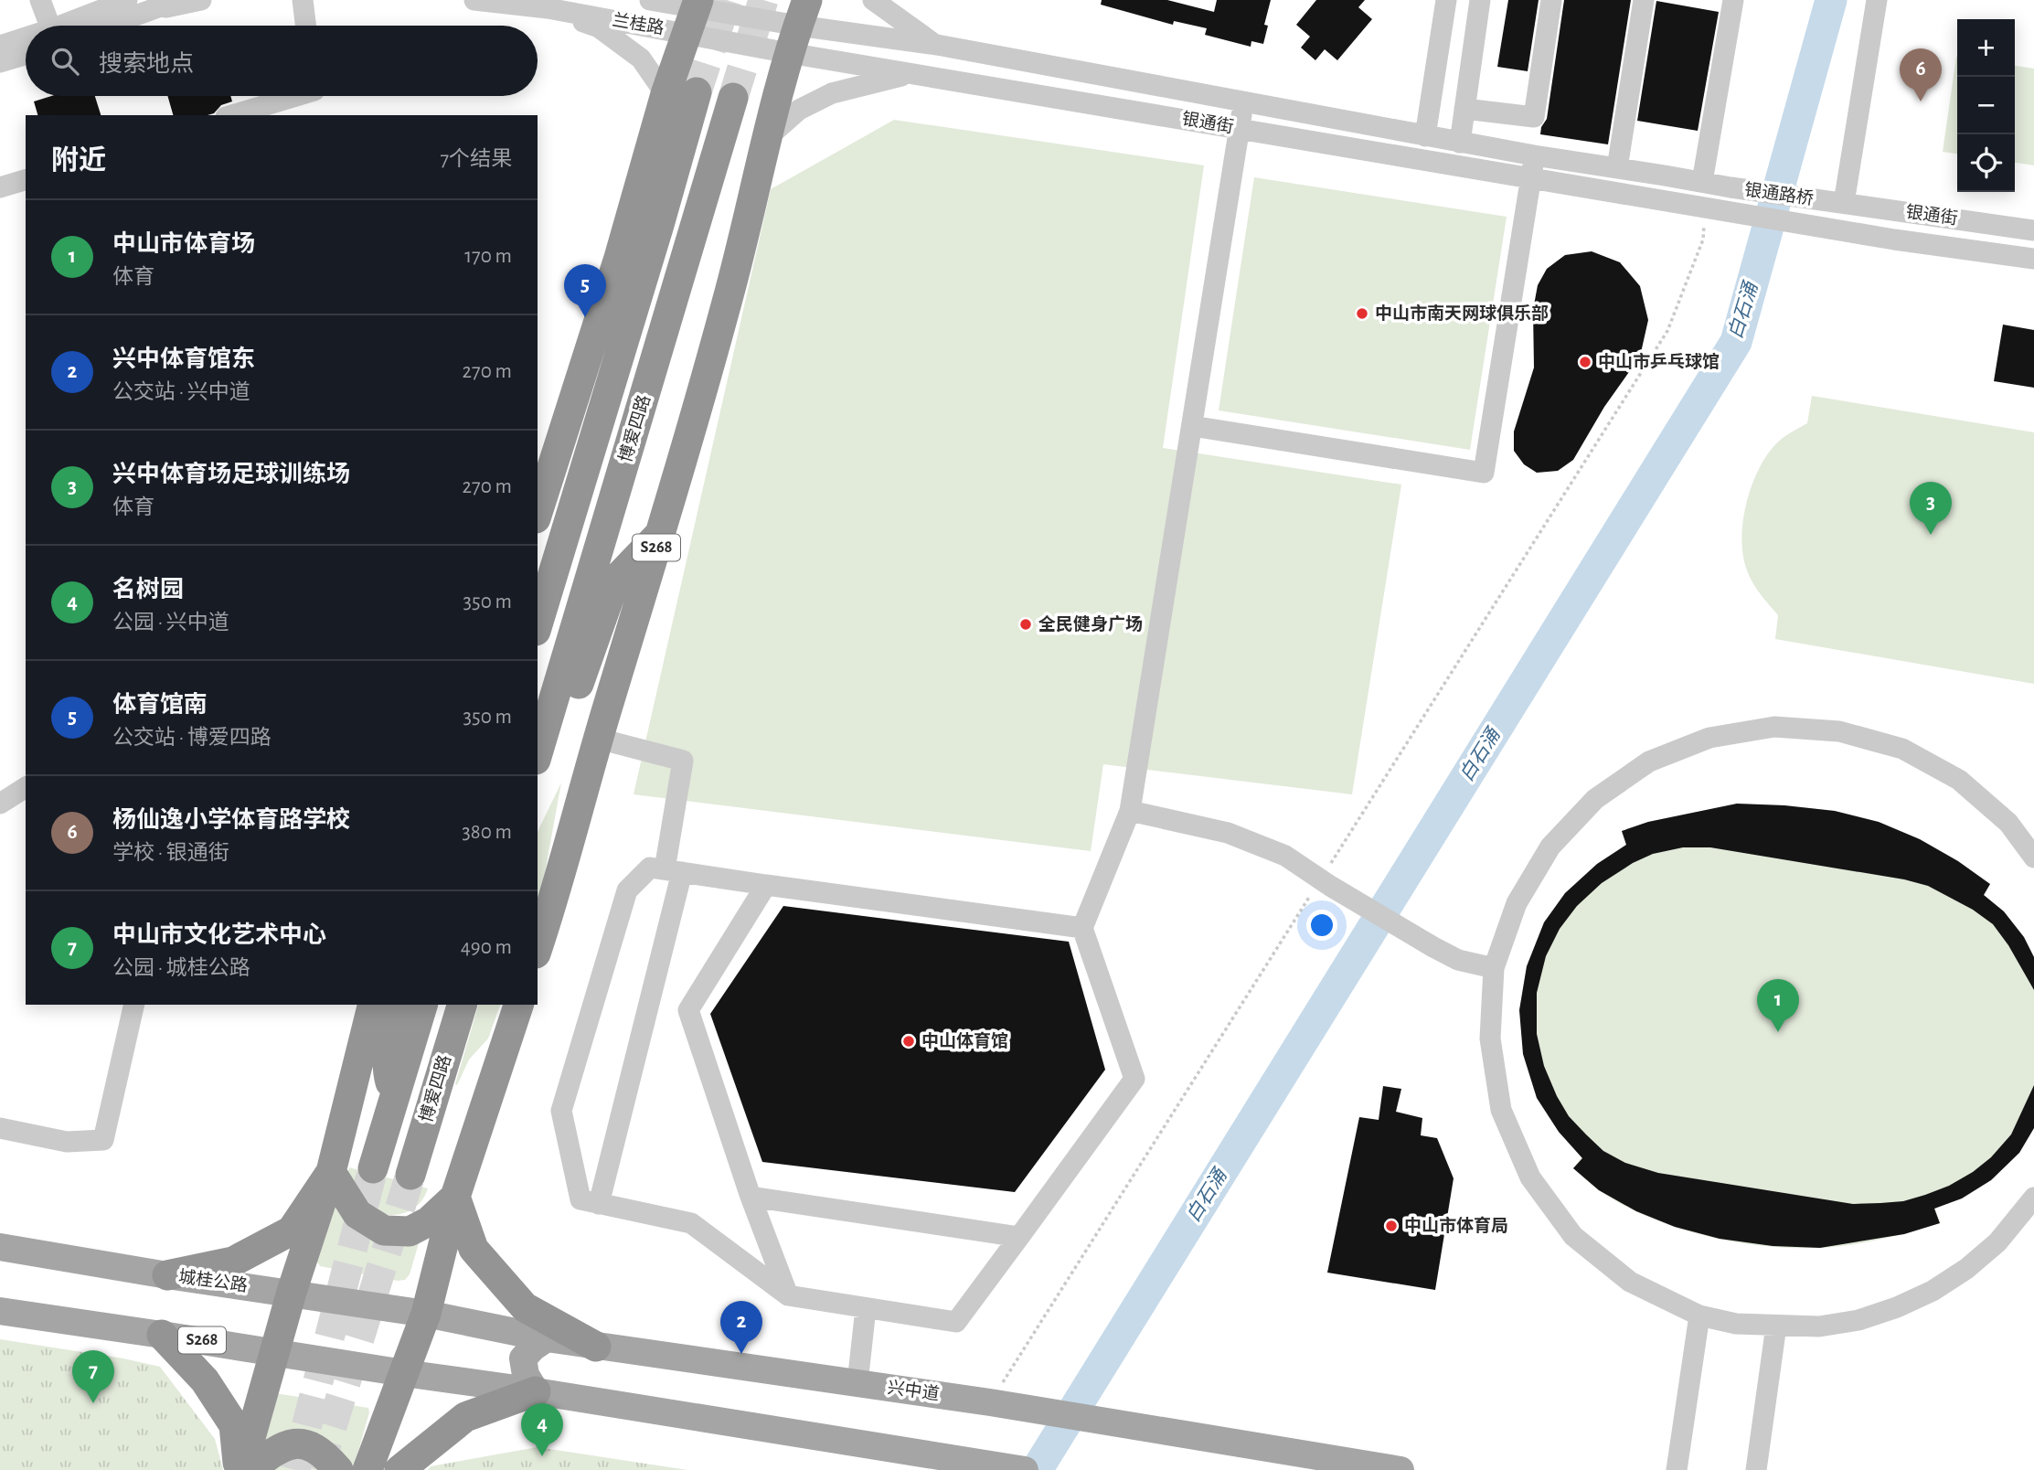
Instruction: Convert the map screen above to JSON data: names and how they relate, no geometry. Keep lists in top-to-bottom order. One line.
{"streets":{"highway":["博爱四路","S268"],"main road":["城桂公路","兴中道"],"street":["兰桂路","银通街","银通路桥"]},"crossings":[["兰桂路","银通街"],["银通街","银通路桥"],["银通街","S268"],["城桂公路","兴中道"]],"water":["白石涌"],"places":["中山市南天网球俱乐部","中山市乒乓球馆","全民健身广场","中山体育馆","中山市体育局"],"page":{"map_buttons":["+","−"],"search":"搜索地点","pins":["6","5","3","1","2","7","4"],"heading":["附近","7个结果"],"list":[{"mark":"1","name":"中山市体育场","note":"体育","value":"170 m"},{"mark":"2","name":"兴中体育馆东","note":"公交站 · 兴中道","value":"270 m"},{"mark":"3","name":"兴中体育场足球训练场","note":"体育","value":"270 m"},{"mark":"4","name":"名树园","note":"公园 · 兴中道","value":"350 m"},{"mark":"5","name":"体育馆南","note":"公交站 · 博爱四路","value":"350 m"},{"mark":"6","name":"杨仙逸小学体育路学校","note":"学校 · 银通街","value":"380 m"},{"mark":"7","name":"中山市文化艺术中心","note":"公园 · 城桂公路","value":"490 m"}]}}
